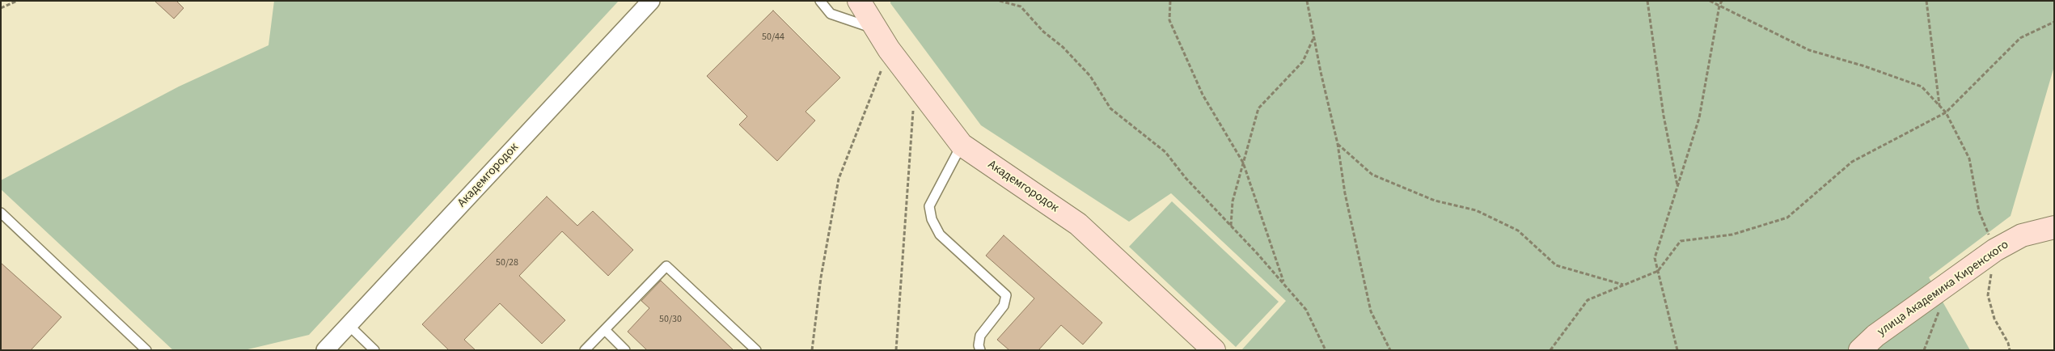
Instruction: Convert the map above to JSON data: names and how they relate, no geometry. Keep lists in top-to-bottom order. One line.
{"streets":{"street":["Академгородок","улица Академика Киренского"]},"house_numbers":["50/44","50/28","50/30"]}
